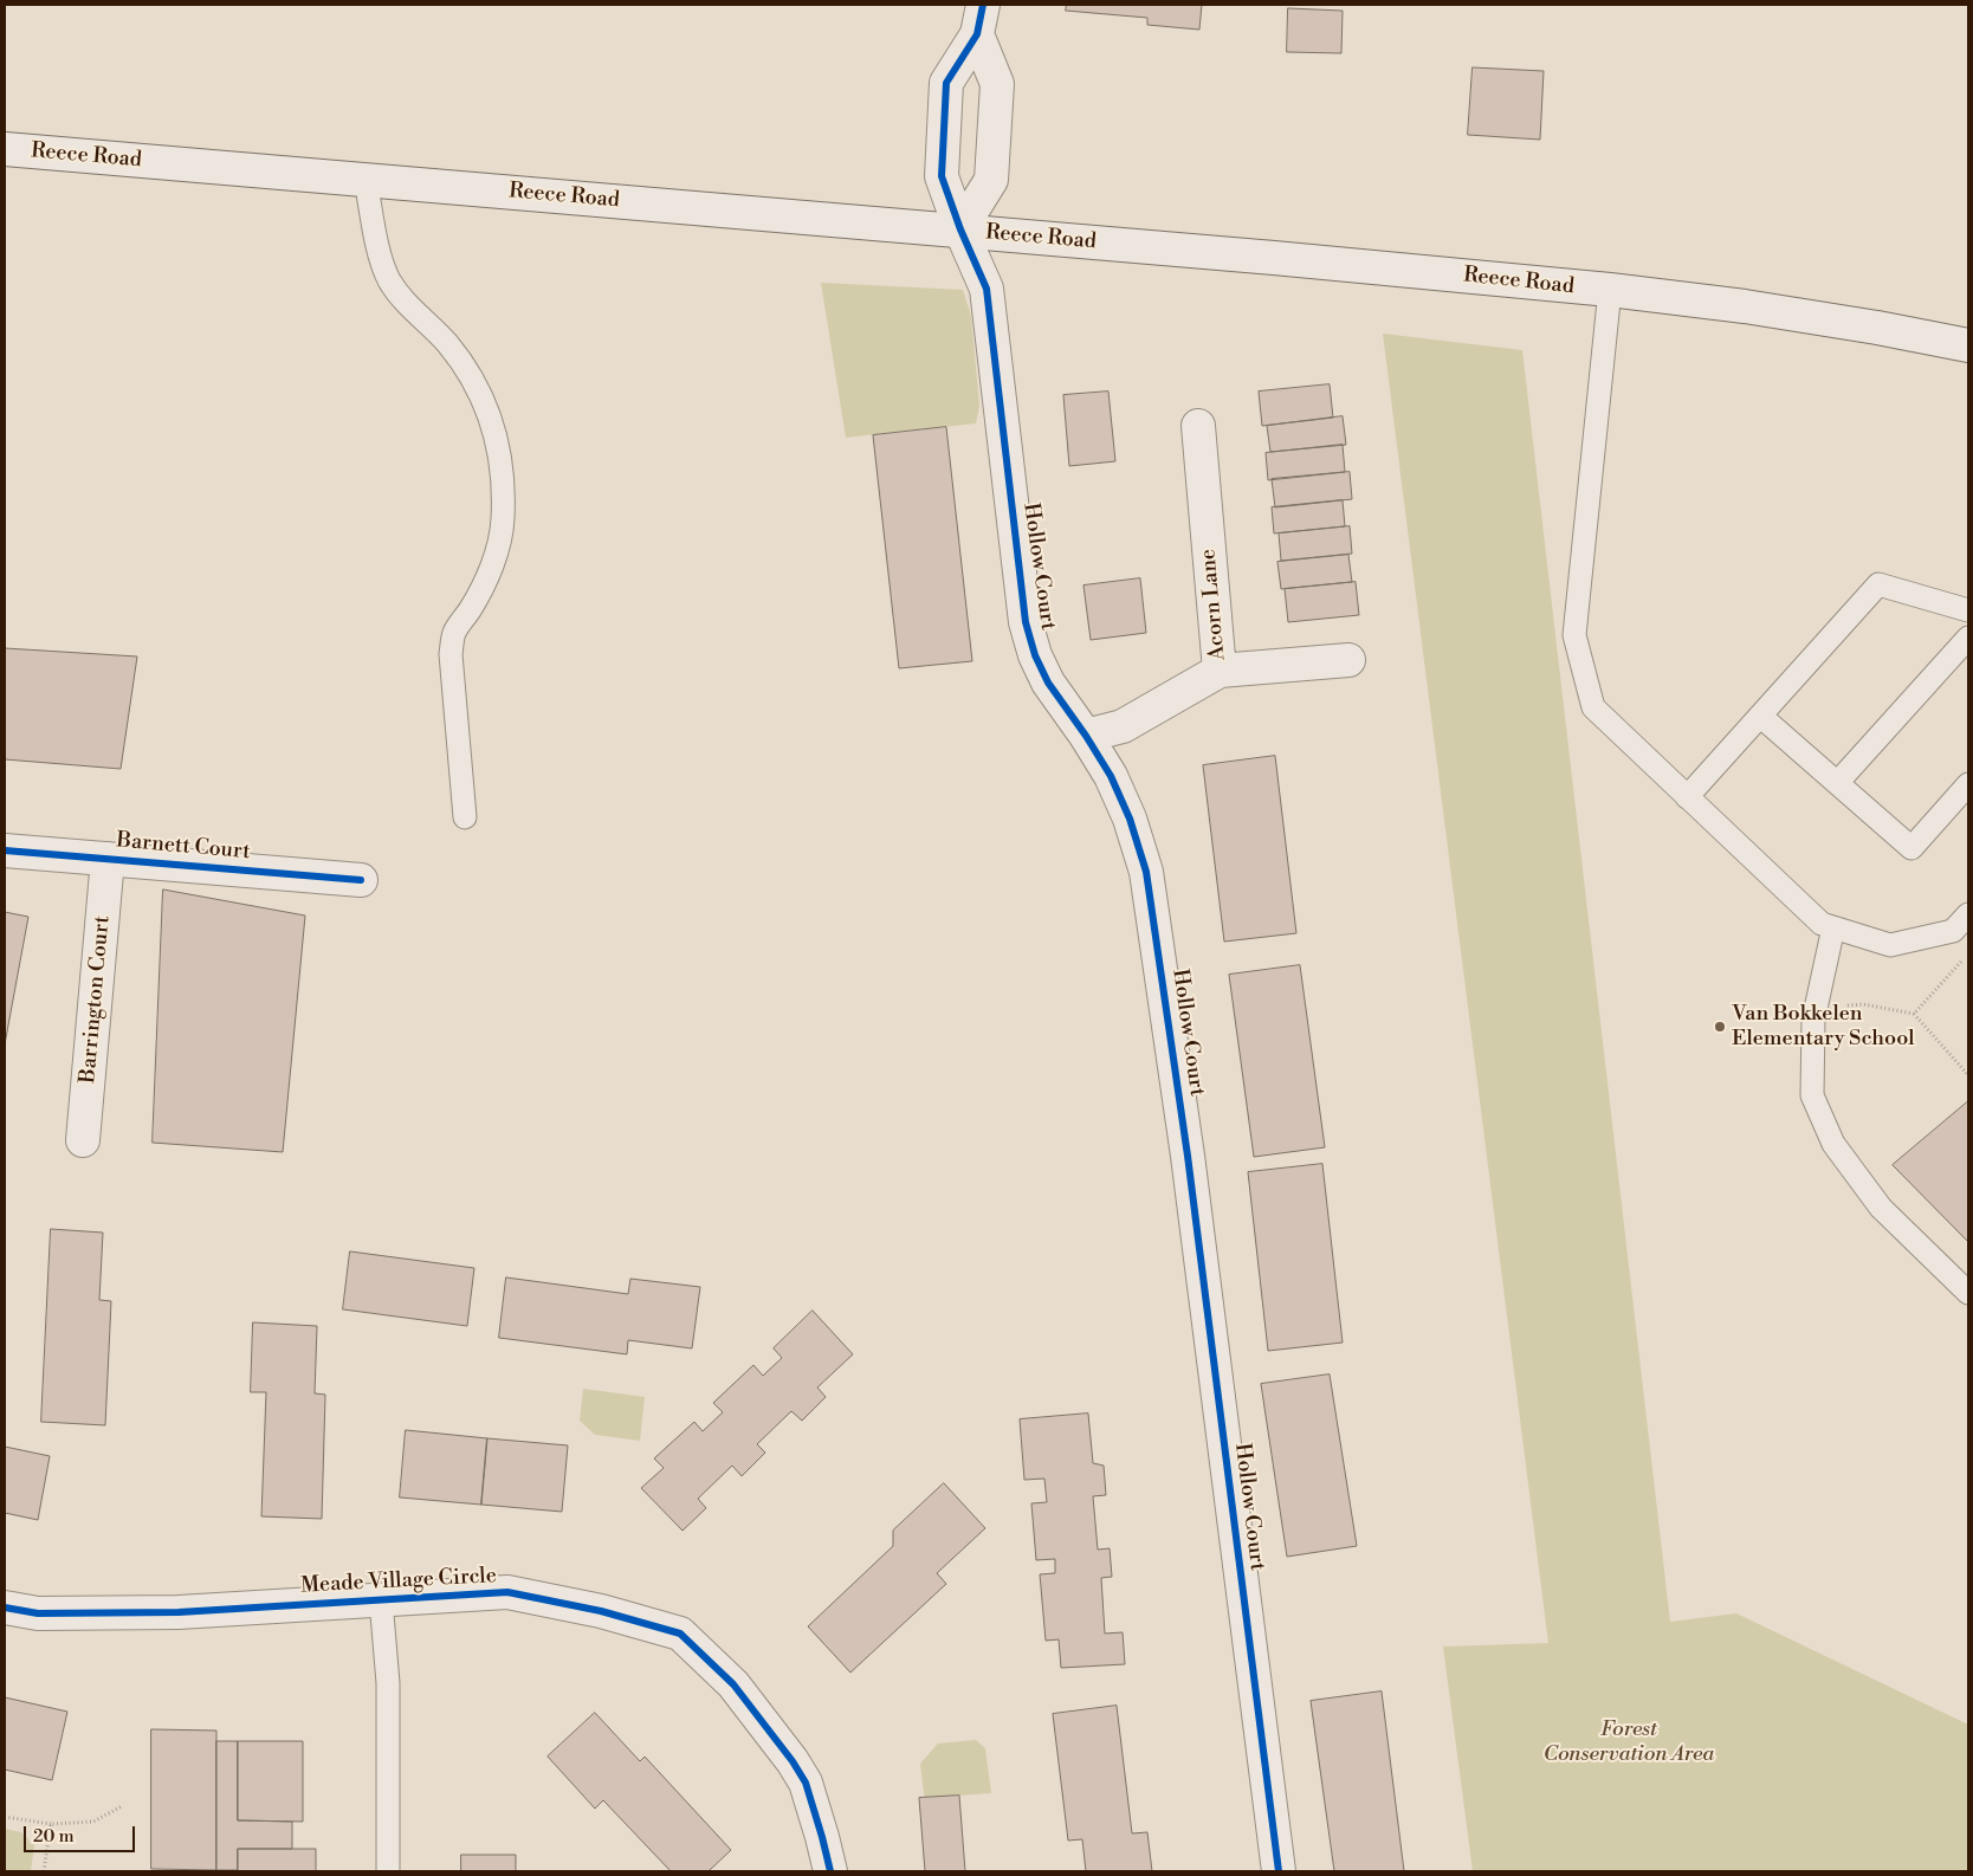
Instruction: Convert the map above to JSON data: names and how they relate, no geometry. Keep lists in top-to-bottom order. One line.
{"streets":{"street":["Reece Road","Hollow Court","Acorn Lane","Barnett Court","Barrington Court","Meade Village Circle"]},"crossings":[["Reece Road","Hollow Court"],["Hollow Court","Acorn Lane"],["Barnett Court","Barrington Court"]],"parks":["Forest Conservation Area"],"places":["Van Bokkelen Elementary School"],"scale_bar":"20 m"}
